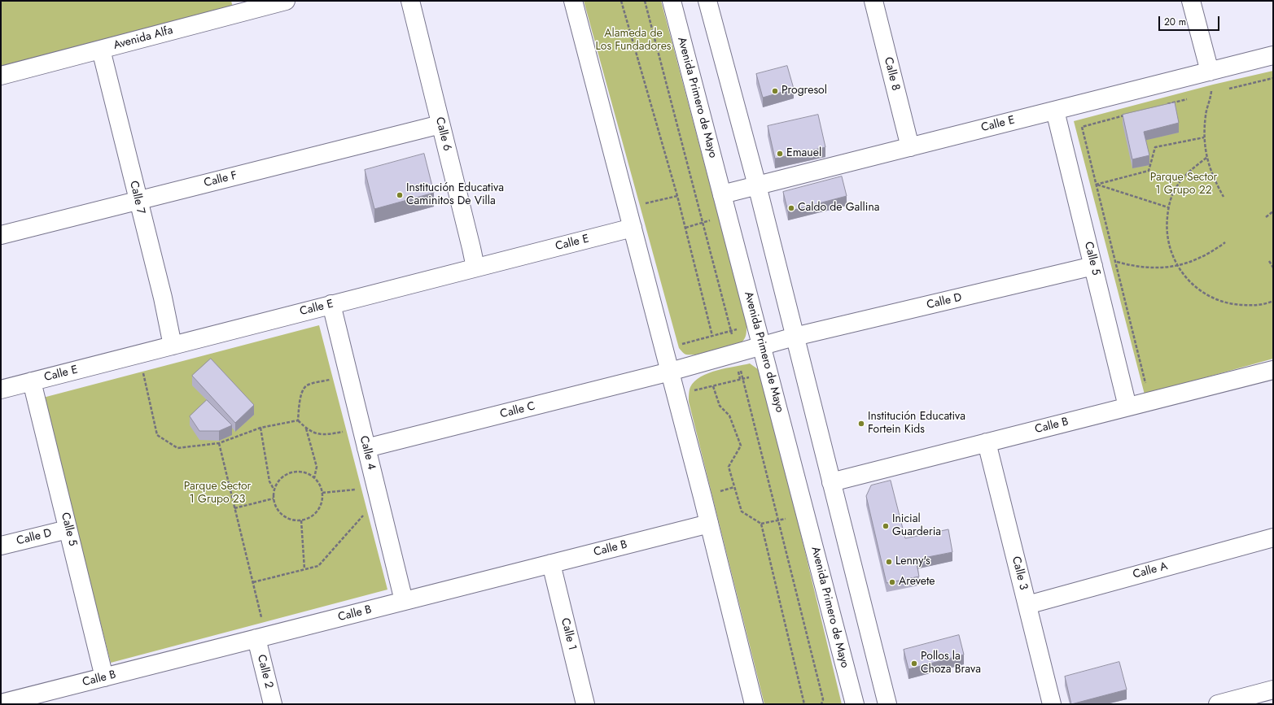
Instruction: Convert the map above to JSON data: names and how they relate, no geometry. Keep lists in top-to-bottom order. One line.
{"streets":{"street":["Avenida Alfa","Calle 8","Avenida Primero de Mayo","Calle E","Calle 6","Calle F","Calle 7","Calle 5","Calle D","Calle C","Calle B","Calle 4","Calle A","Calle 3","Calle 1","Calle 2"]},"crossings":[["Avenida Alfa","Calle 7"],["Calle 8","Calle E"],["Avenida Primero de Mayo","Calle E"],["Avenida Primero de Mayo","Calle D"],["Avenida Primero de Mayo","Calle C"],["Calle E","Calle 6"],["Calle E","Calle 7"],["Calle E","Calle 5"],["Calle E","Calle 4"],["Calle 6","Calle F"],["Calle F","Calle 7"],["Calle 5","Calle D"],["Calle 5","Calle B"],["Calle D","Calle C"],["Calle C","Calle 4"],["Calle B","Calle 4"],["Calle B","Calle 3"],["Calle B","Calle 1"],["Calle B","Calle 2"],["Calle A","Calle 3"]],"parks":["Alameda de Los Fundadores","Parque Sector 1 Grupo 22","Parque Sector 1 Grupo 23"],"places":["Progresol","Emauel","Institución Educativa Caminitos De Villa","Caldo de Gallina","Institución Educativa Fortein Kids","Inicial Guarderia","Lenny's","Arevete","Pollos la Choza Brava"],"scale_bar":"20 m"}
